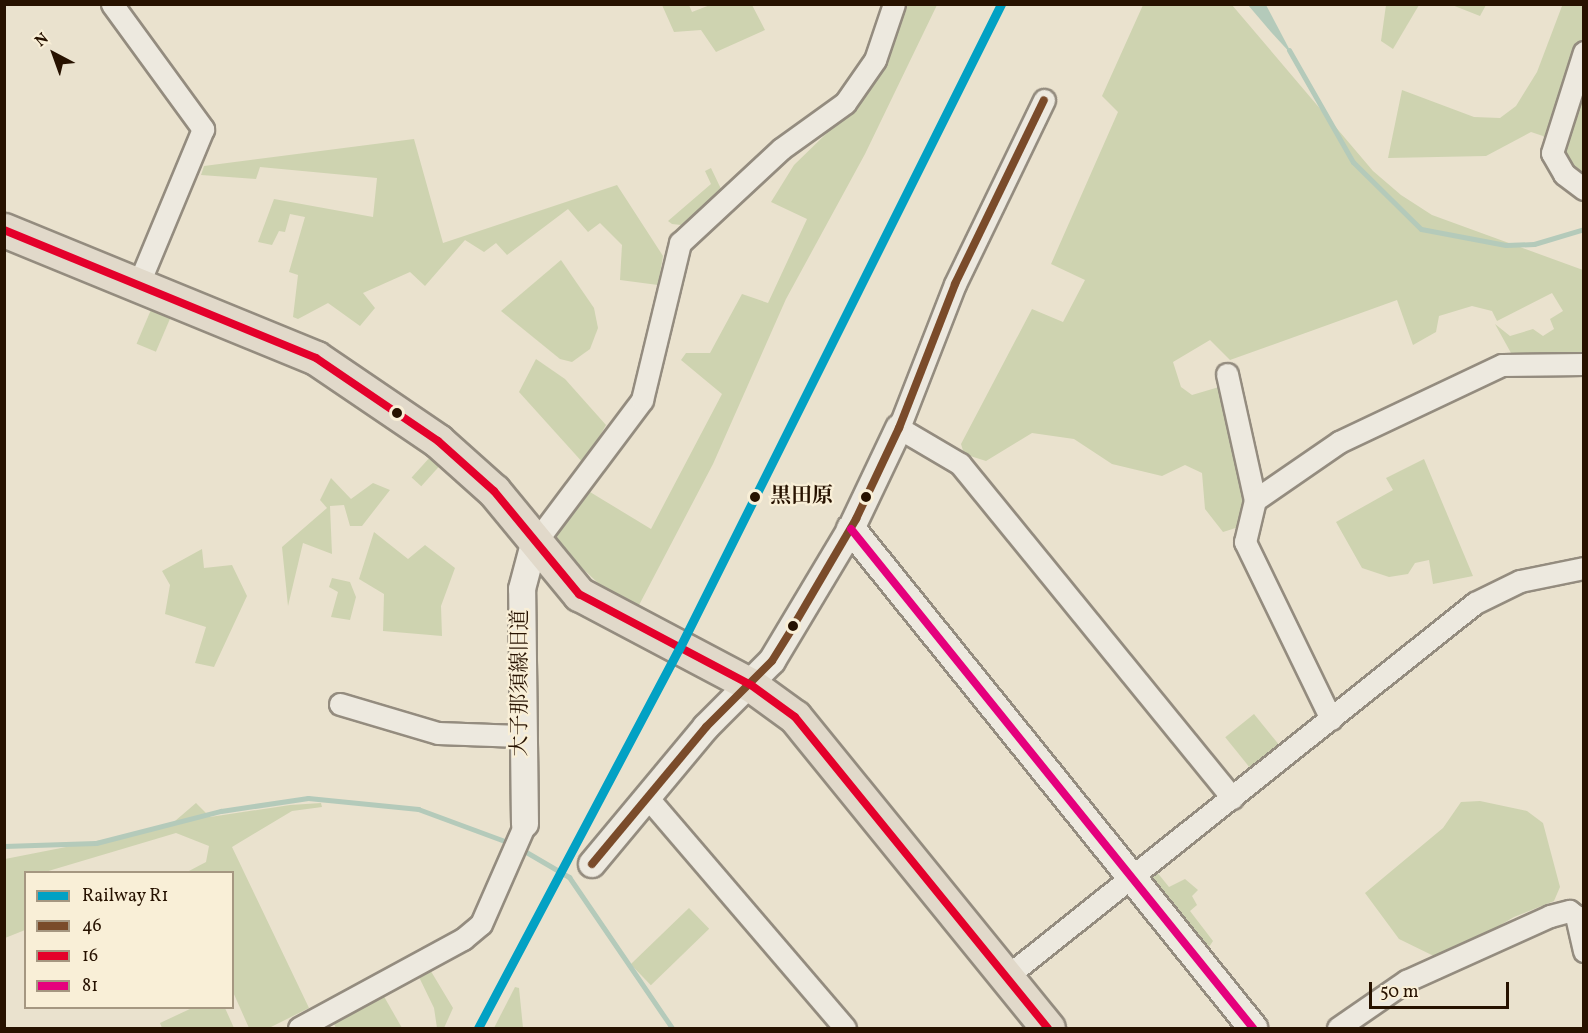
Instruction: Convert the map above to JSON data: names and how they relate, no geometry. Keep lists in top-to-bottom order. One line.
{"streets":{"street":["大子那須線旧道"]},"places":["黒田原"],"lines":["rail line R1","transit line 46","transit line 16","transit line 81"],"legend":["Railway R1","46","16","81"],"scale_bar":"50 m","north":"top left"}
